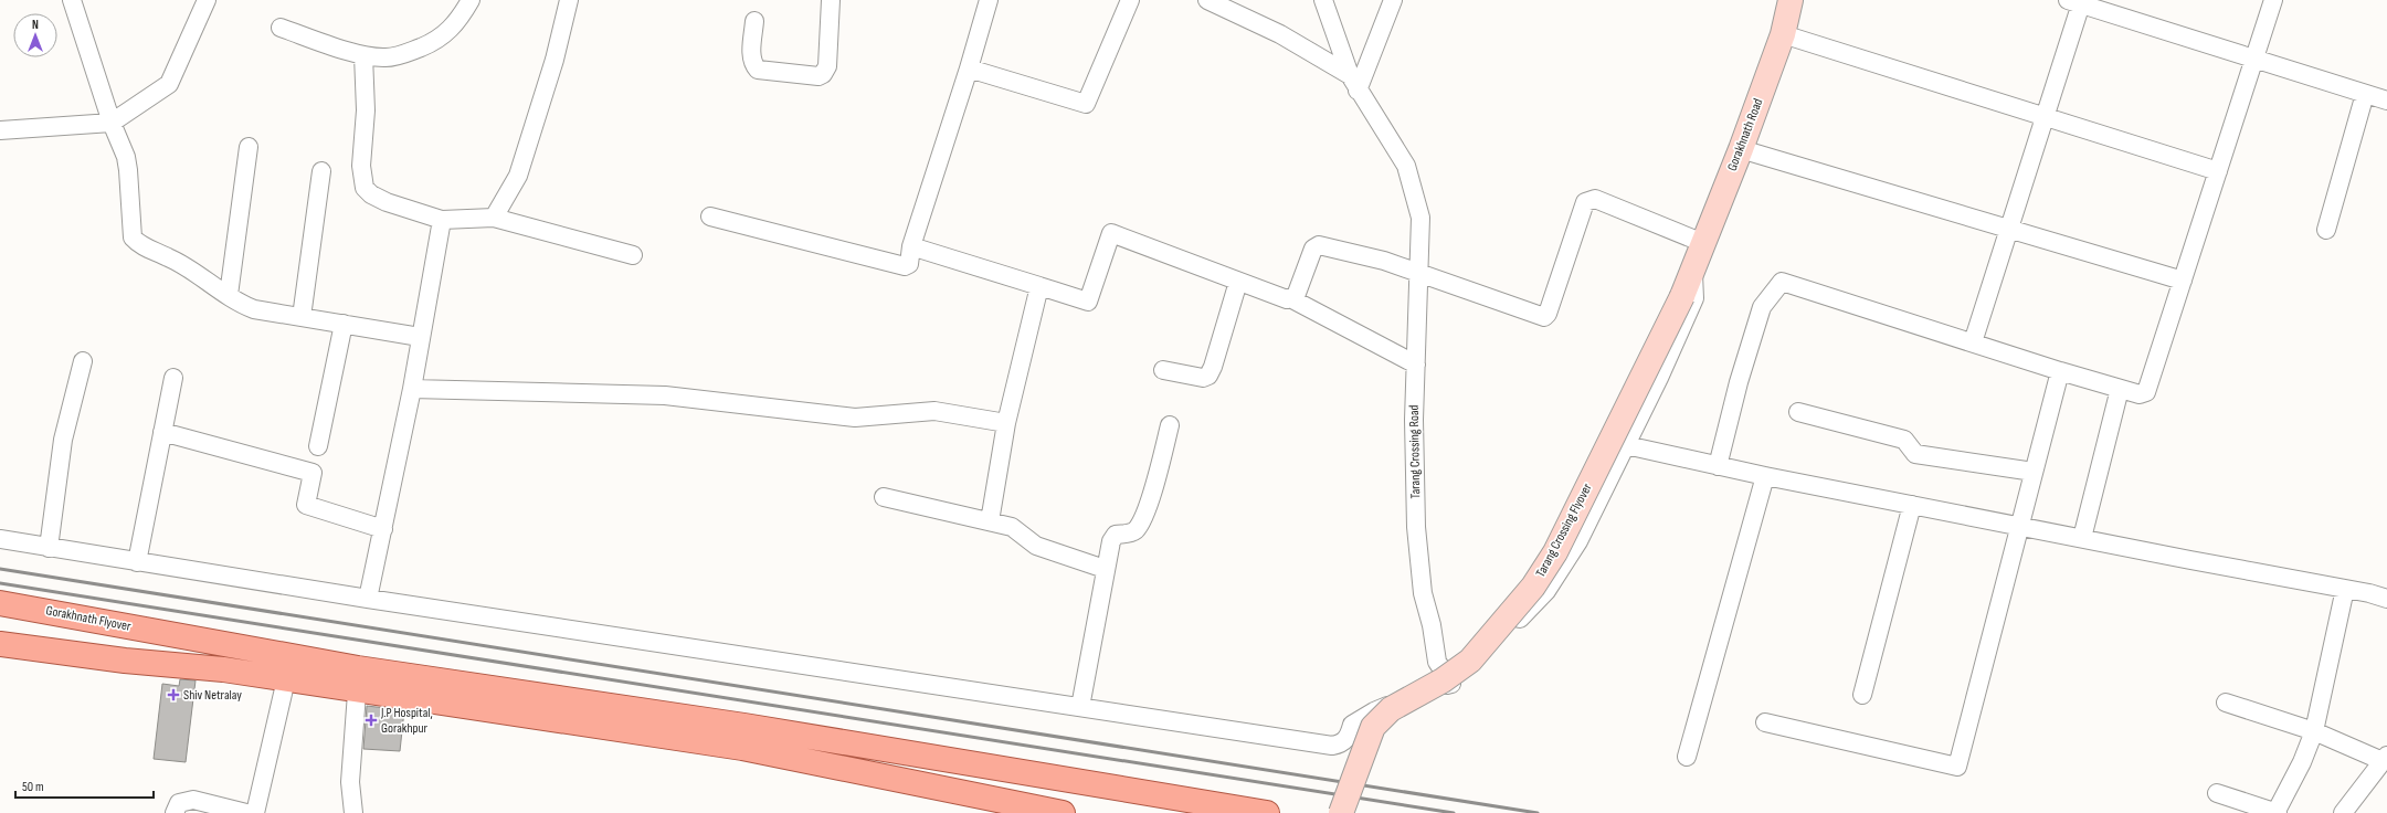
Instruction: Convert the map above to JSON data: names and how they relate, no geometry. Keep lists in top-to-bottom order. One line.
{"streets":{"main road":["Gorakhnath Road","Tarang Crossing Flyover","Gorakhnath Flyover"],"street":["Tarang Crossing Road"]},"crossings":[["Gorakhnath Road","Tarang Crossing Flyover"]],"places":{"health":["Shiv Netralay","J.P Hospital, Gorakhpur"]},"scale_bar":"50 m","north":"top"}
